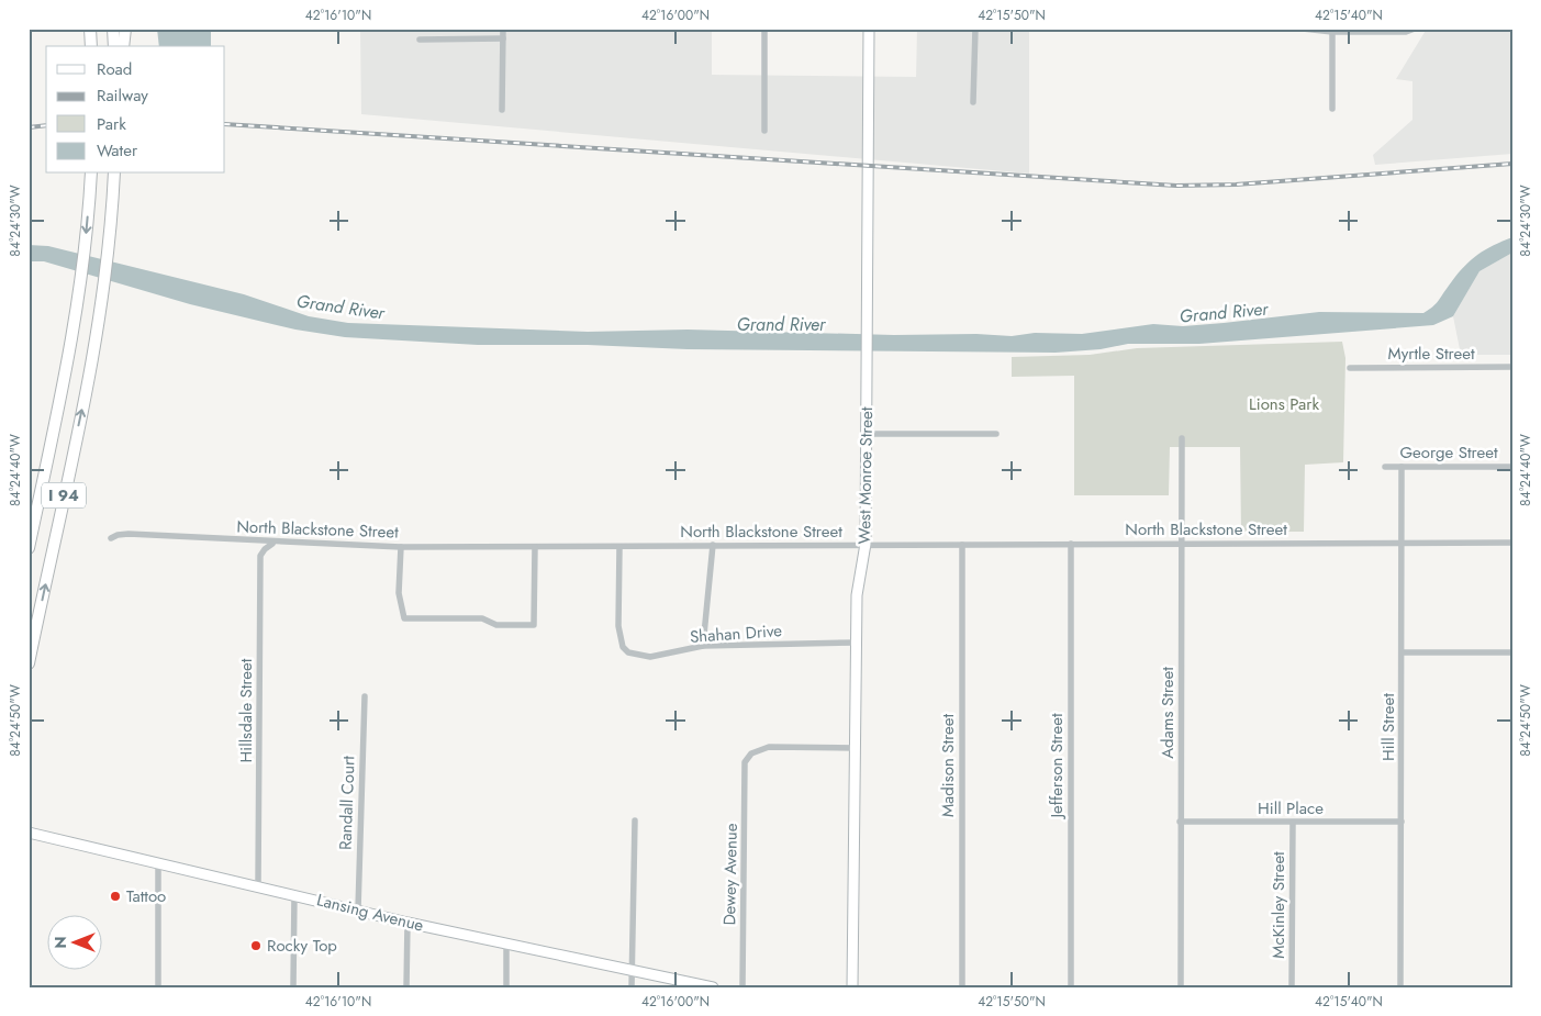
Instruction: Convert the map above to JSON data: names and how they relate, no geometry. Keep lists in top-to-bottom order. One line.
{"streets":{"highway":["I 94"],"street":["Myrtle Street","George Street","West Monroe Street","North Blackstone Street","Shahan Drive","Hillsdale Street","Adams Street","Hill Street","Madison Street","Jefferson Street","Randall Court","Hill Place","Dewey Avenue","McKinley Street","Lansing Avenue"]},"crossings":[["George Street","Hill Street"],["West Monroe Street","North Blackstone Street"],["West Monroe Street","Shahan Drive"],["West Monroe Street","Dewey Avenue"],["North Blackstone Street","Shahan Drive"],["North Blackstone Street","Hillsdale Street"],["North Blackstone Street","Adams Street"],["North Blackstone Street","Hill Street"],["North Blackstone Street","Madison Street"],["North Blackstone Street","Jefferson Street"],["Hillsdale Street","Lansing Avenue"],["Adams Street","Hill Place"],["Hill Street","Hill Place"],["Randall Court","Lansing Avenue"],["Hill Place","McKinley Street"]],"water":["Grand River"],"parks":["Lions Park"],"places":["Tattoo","Rocky Top"],"legend":["Road","Railway","Park","Water"],"north":"left","coordinates":["42°16'10\"N","42°16'00\"N","42°15'50\"N","42°15'40\"N","84°24'30\"W","84°24'40\"W","84°24'50\"W"]}
